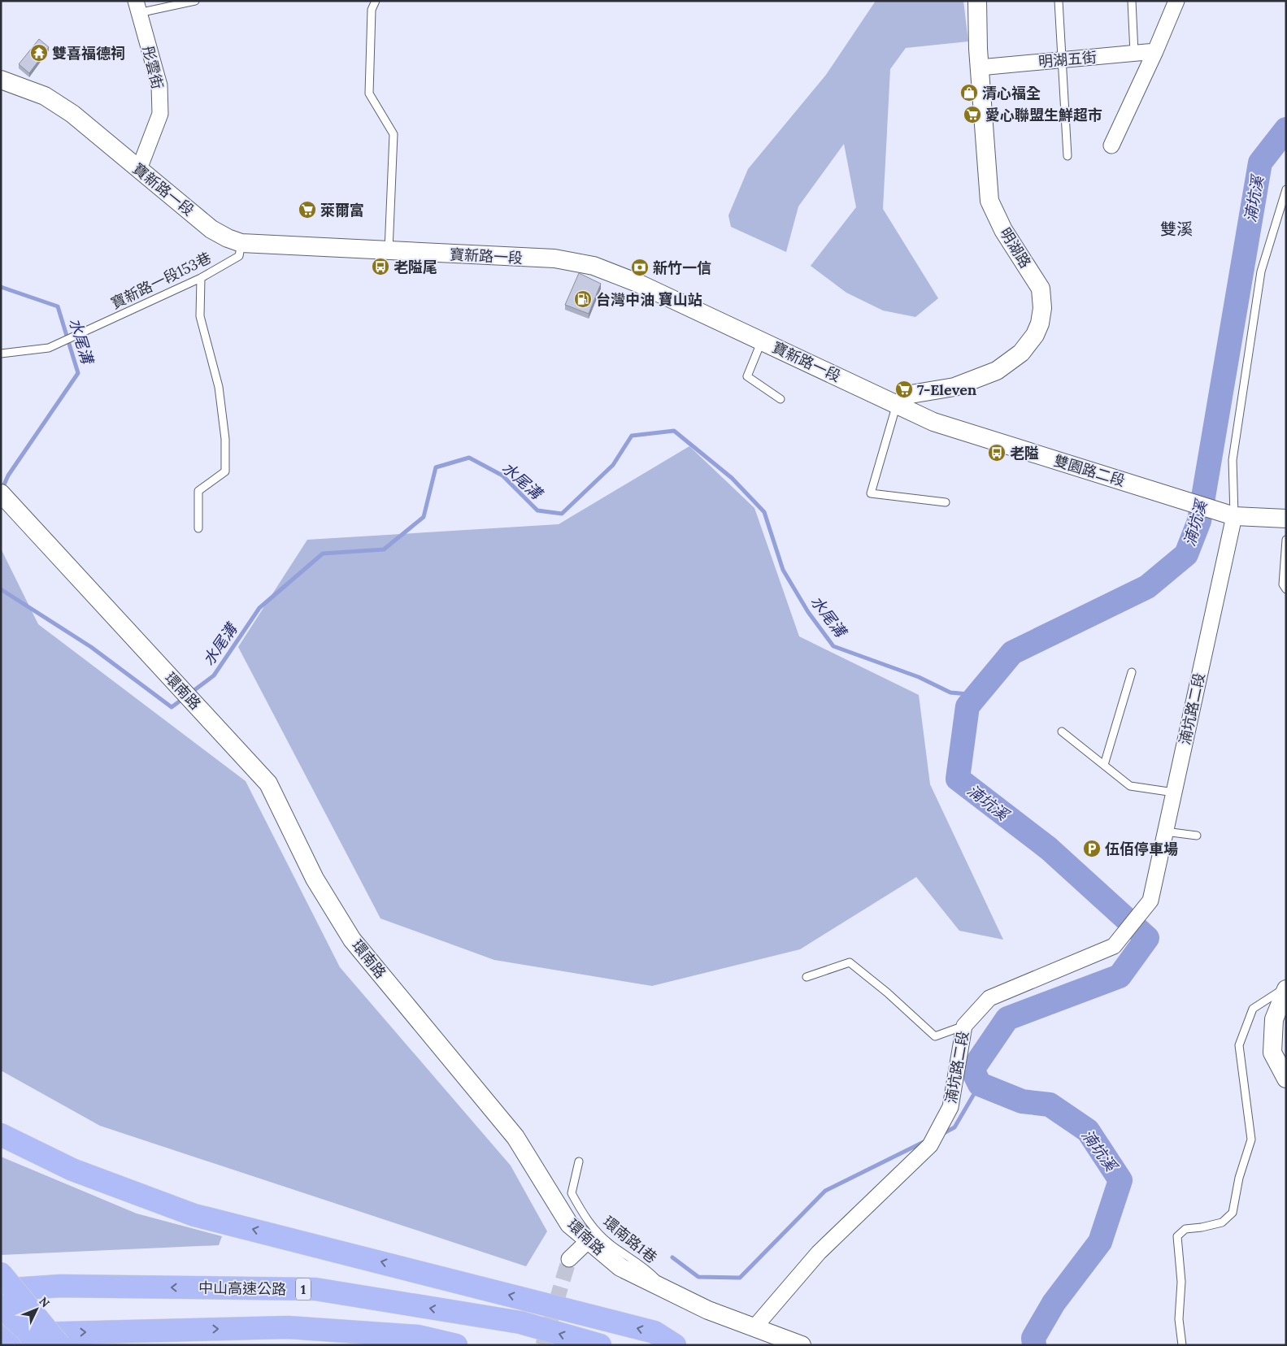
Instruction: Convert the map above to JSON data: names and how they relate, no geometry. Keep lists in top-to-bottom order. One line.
{"streets":{"highway":["中山高速公路","1"],"street":["明湖五街","彤雲街","寶新路一段","明湖路","雙園路二段","環南路","湳坑路二段"],"lane":["寶新路一段153巷","環南路1巷"]},"crossings":[["明湖五街","明湖路"],["彤雲街","寶新路一段"],["寶新路一段","明湖路"],["寶新路一段","寶新路一段153巷"],["寶新路一段","雙園路二段"],["明湖路","雙園路二段"],["雙園路二段","湳坑路二段"],["環南路","湳坑路二段"],["環南路","環南路1巷"]],"districts":["雙溪"],"water":["湳坑溪","水尾溝"],"places":{"temple":["雙喜福德祠"],"shop":["清心福全"],"supermarket":["愛心聯盟生鮮超市","萊爾富","7-Eleven"],"bus stop":["老隘尾","老隘"],"bank":["新竹一信"],"fuel station":["台灣中油 寶山站"],"parking":["伍佰停車場"]},"north":"top right"}
